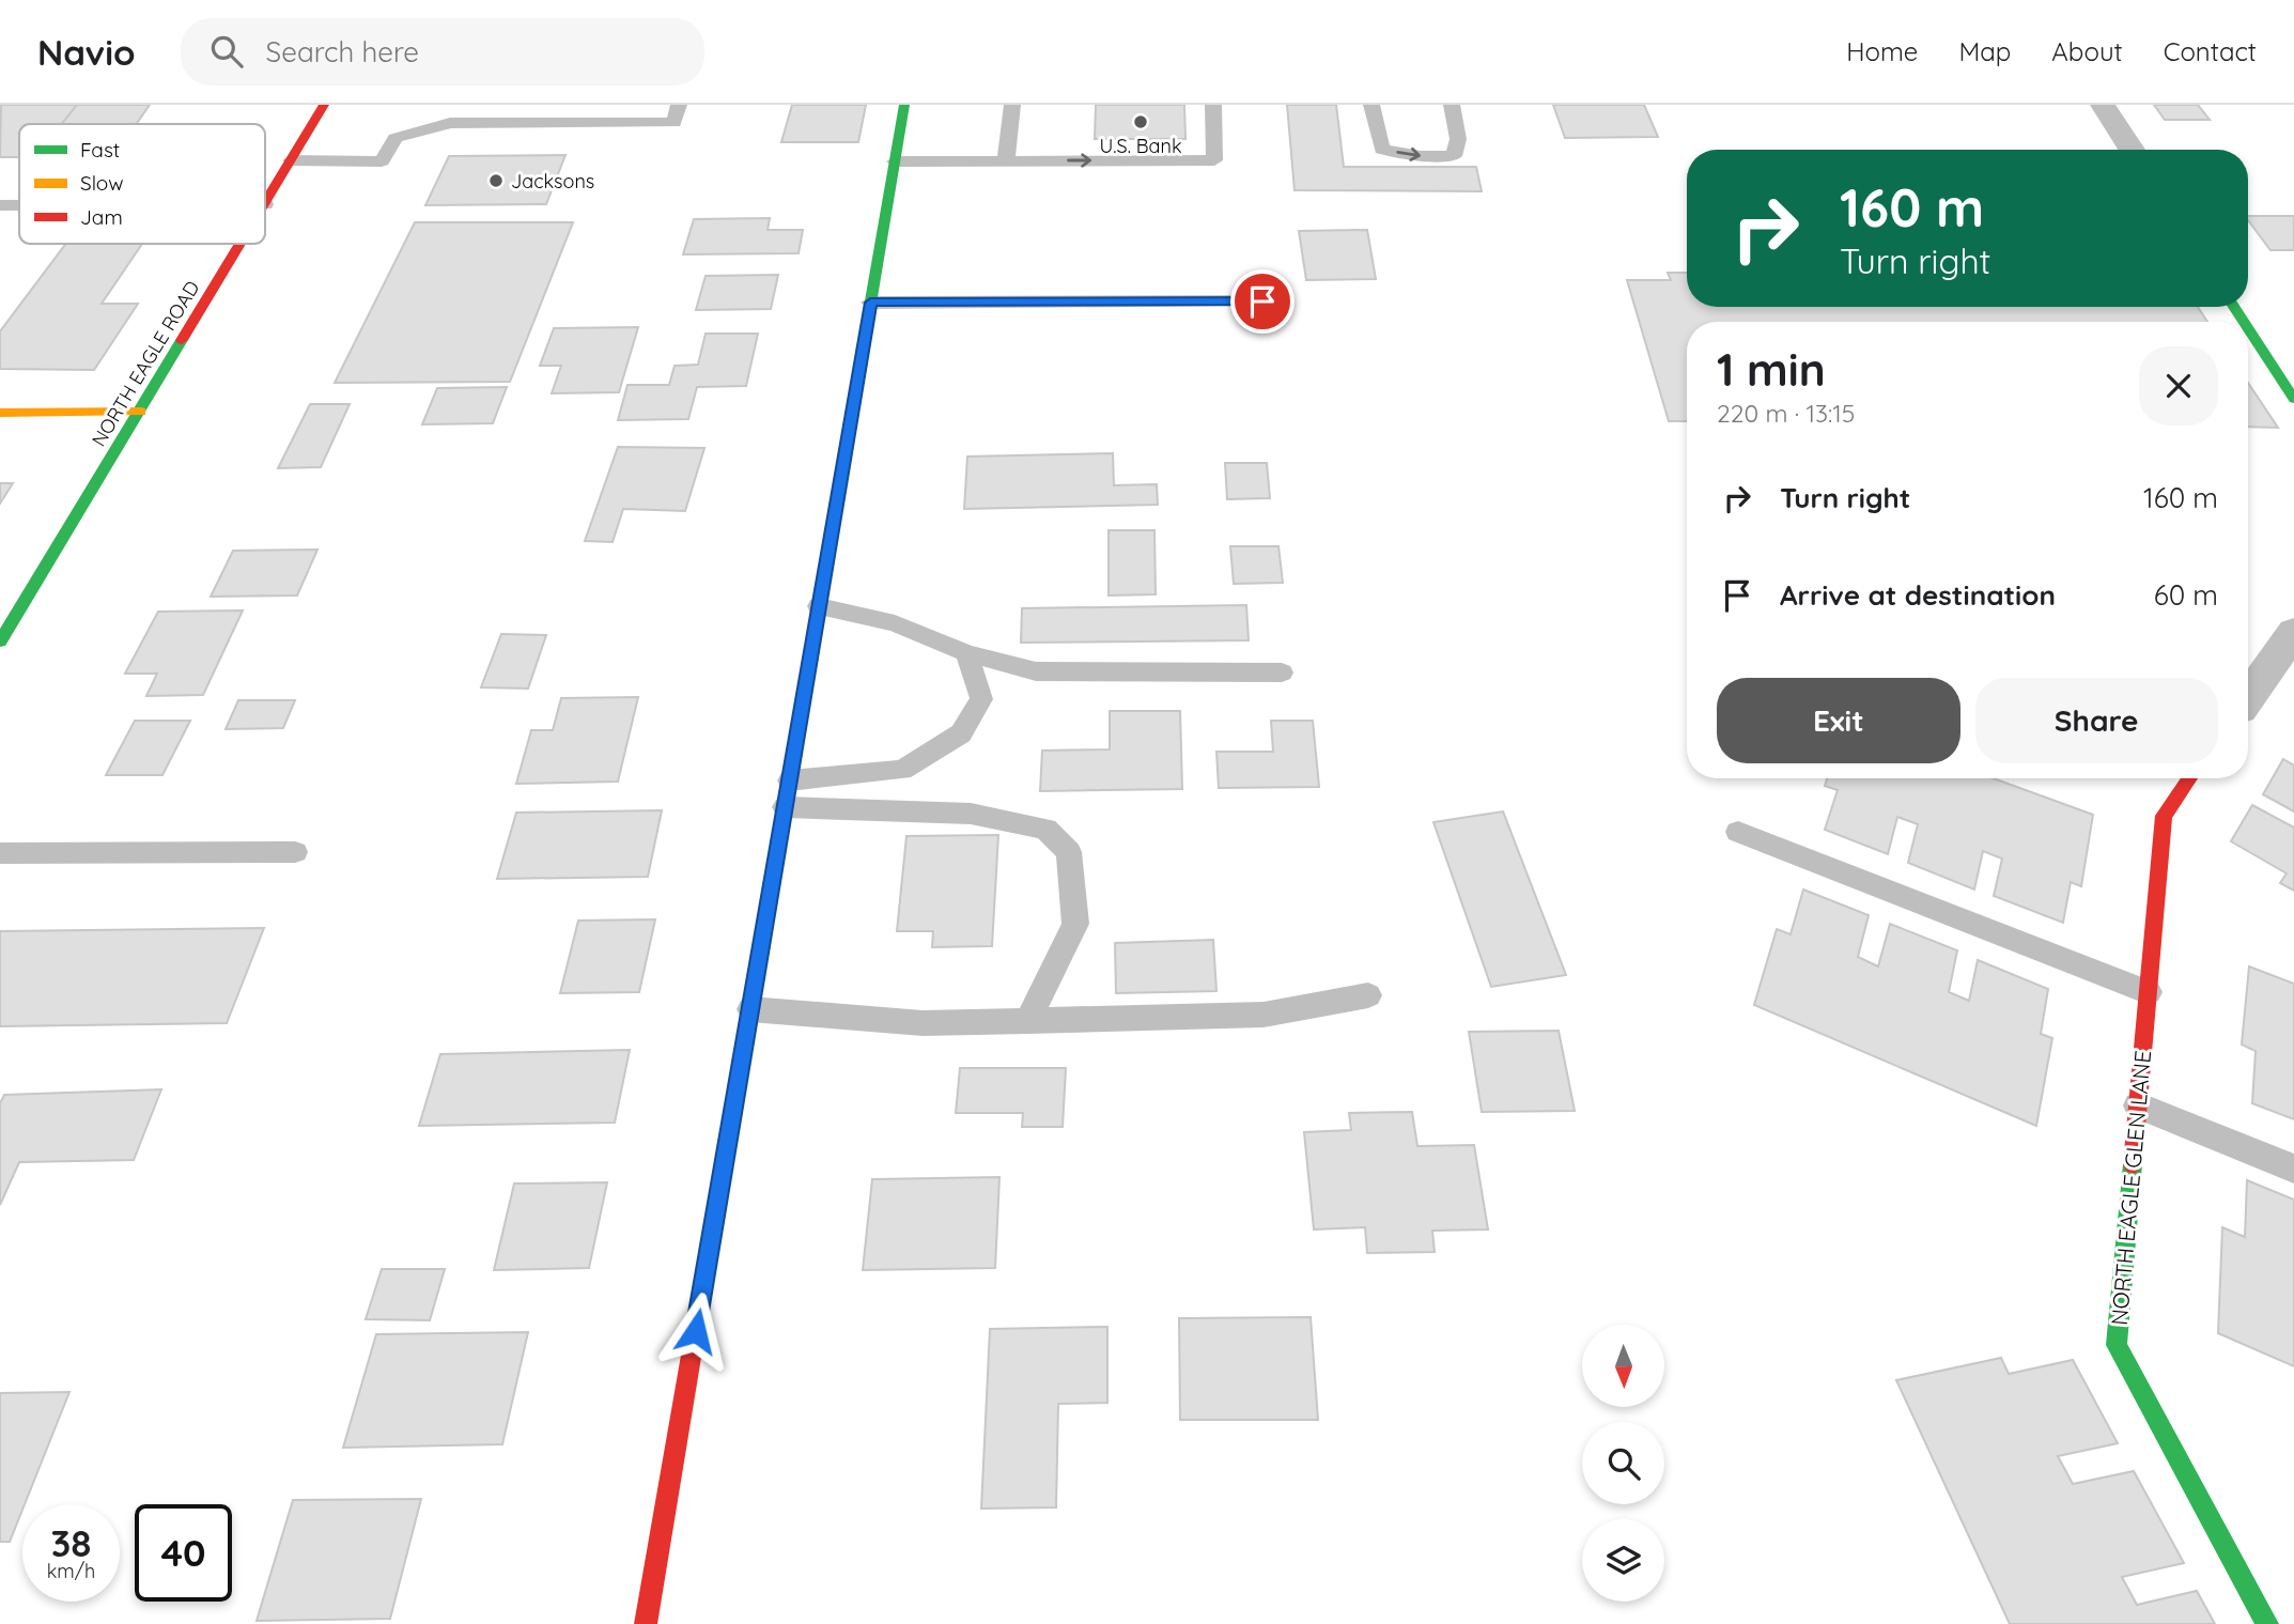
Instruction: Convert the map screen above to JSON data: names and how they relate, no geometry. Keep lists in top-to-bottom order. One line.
{"streets":{"street":["NORTH EAGLE ROAD","NORTH EAGLE GLEN LANE"]},"places":["U.S. Bank","Jacksons"],"legend":["Fast","Slow","Jam"],"north":"bottom","page":{"header":"Navio","search":"Search here","nav":["Home","Map","About","Contact"],"turn":["160 m","Turn right"],"heading":["1 min","220 m · 13:15"],"list":[{"name":"Turn right","value":"160 m"},{"name":"Arrive at destination","value":"60 m"}],"buttons":["Exit","Share"],"speed":"38 km/h","limit":"40"}}
